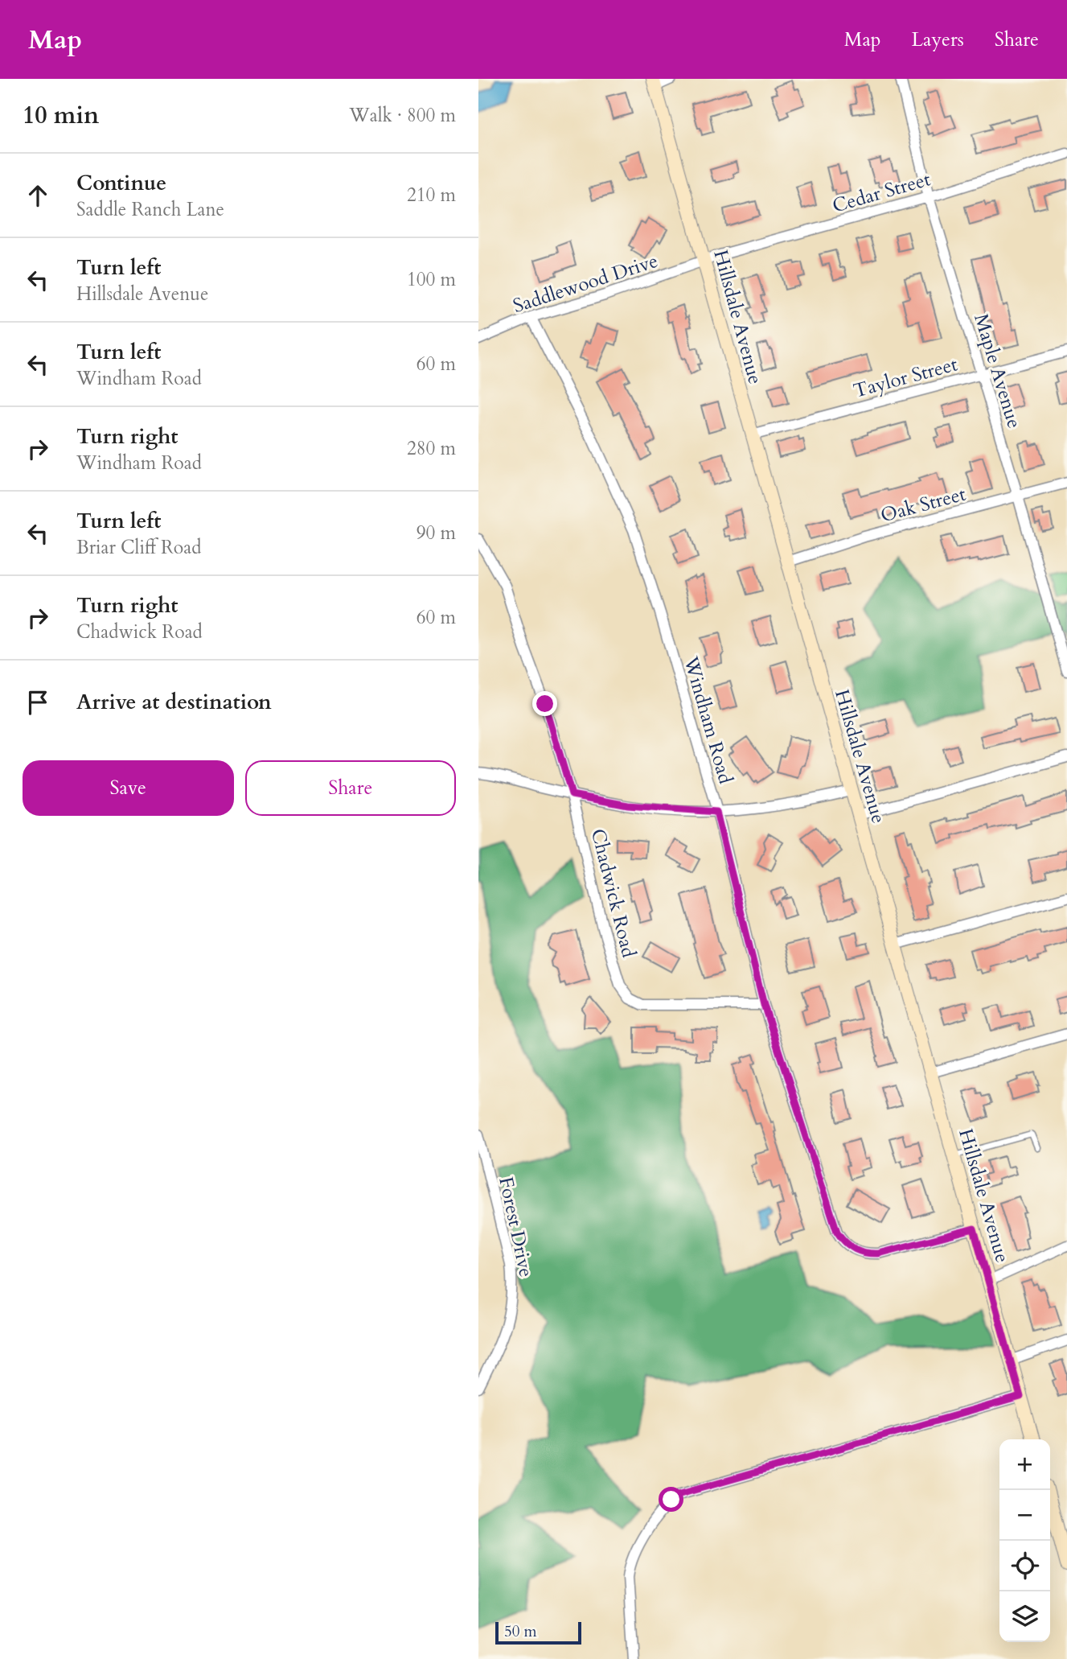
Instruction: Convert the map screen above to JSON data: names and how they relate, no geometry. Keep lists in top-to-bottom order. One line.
{"streets":{"street":["Cedar Street","Saddlewood Drive","Hillsdale Avenue","Maple Avenue","Taylor Street","Oak Street","Windham Road","Chadwick Road","Forest Drive"]},"crossings":[["Cedar Street","Saddlewood Drive"],["Cedar Street","Hillsdale Avenue"],["Cedar Street","Maple Avenue"],["Saddlewood Drive","Hillsdale Avenue"],["Saddlewood Drive","Windham Road"],["Hillsdale Avenue","Taylor Street"],["Hillsdale Avenue","Oak Street"],["Hillsdale Avenue","Windham Road"],["Maple Avenue","Taylor Street"],["Maple Avenue","Oak Street"],["Windham Road","Chadwick Road"]],"scale_bar":"50 m","page":{"header":"Map","nav":["Map","Layers","Share"],"heading":["10 min","Walk · 800 m"],"list":[["Continue","Saddle Ranch Lane","210 m"],["Turn left","Hillsdale Avenue","100 m"],["Turn left","Windham Road","60 m"],["Turn right","Windham Road","280 m"],["Turn left","Briar Cliff Road","90 m"],["Turn right","Chadwick Road","60 m"],"Arrive at destination"],"buttons":["Save","Share"],"map_buttons":["+","−"],"scale":"50 m"}}
